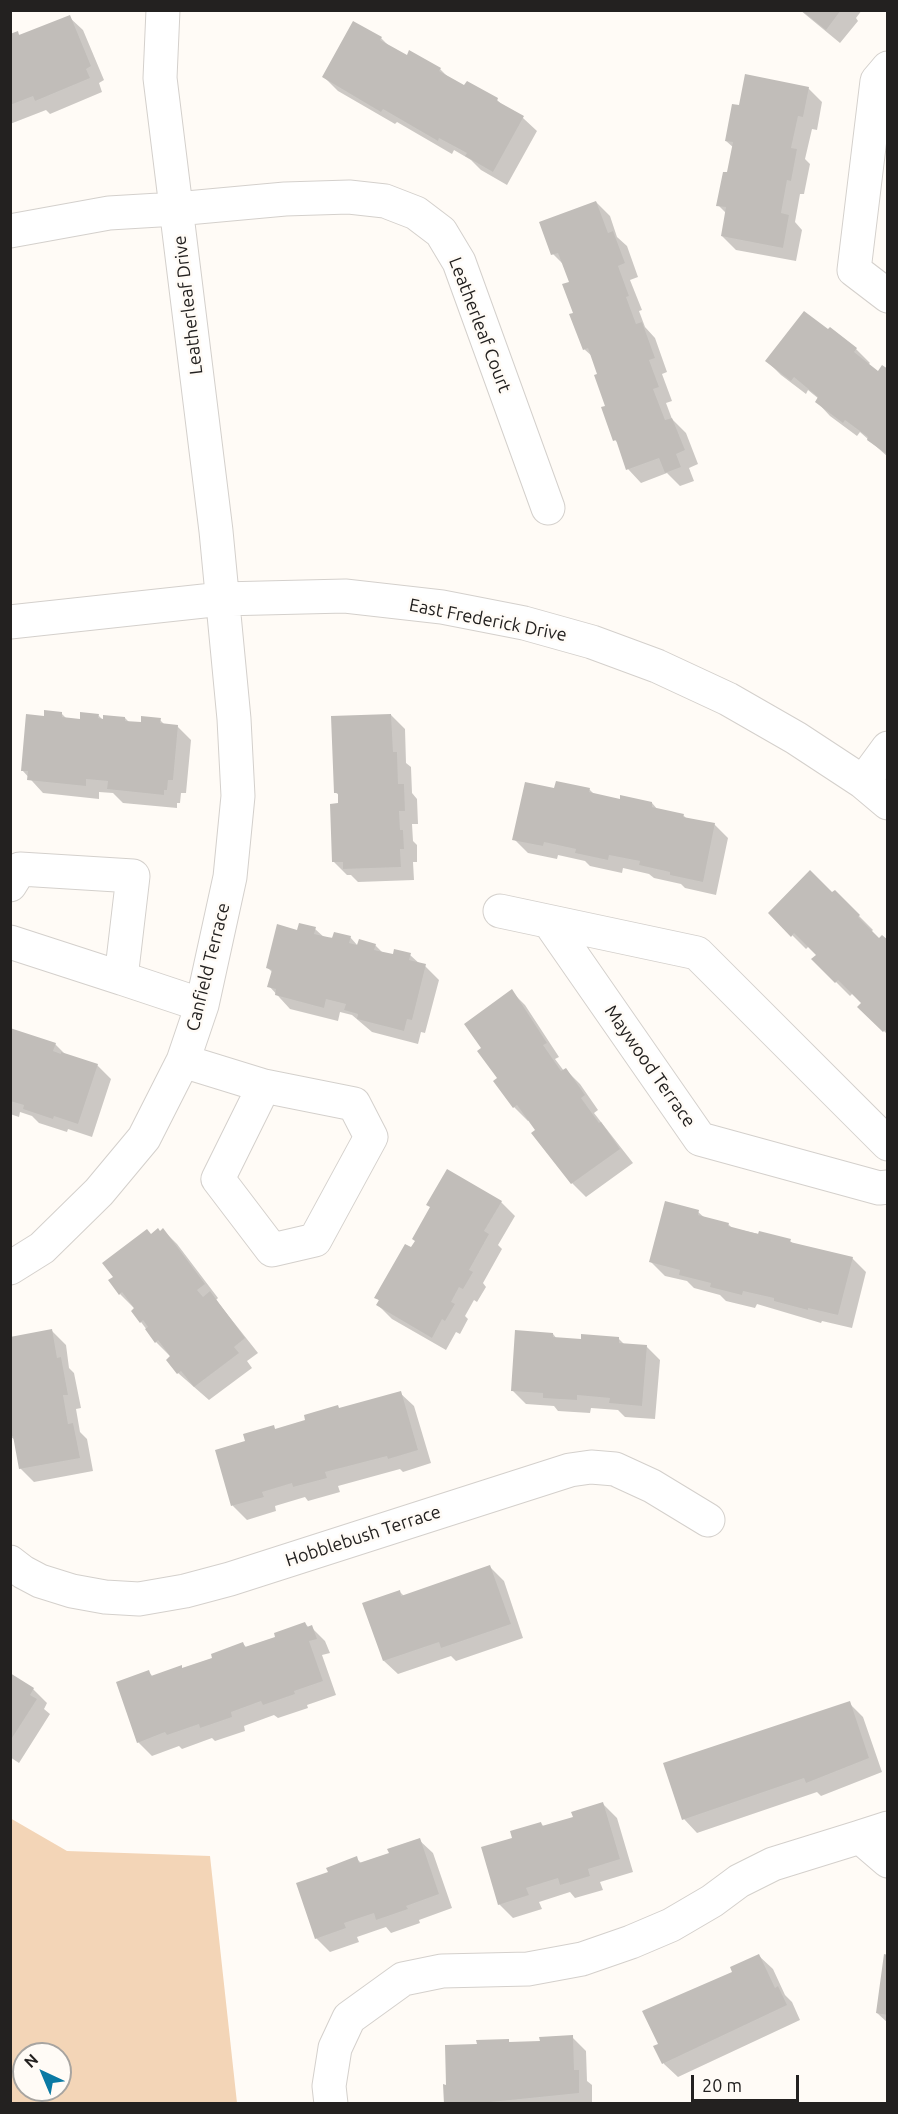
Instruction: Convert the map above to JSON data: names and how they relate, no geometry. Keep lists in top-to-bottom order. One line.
{"streets":{"street":["Leatherleaf Drive","Leatherleaf Court","East Frederick Drive","Canfield Terrace","Maywood Terrace","Hobblebush Terrace"]},"crossings":[["Leatherleaf Drive","Leatherleaf Court"],["Leatherleaf Drive","East Frederick Drive"],["Leatherleaf Drive","Canfield Terrace"],["East Frederick Drive","Canfield Terrace"]],"scale_bar":"20 m","north":"top left"}
